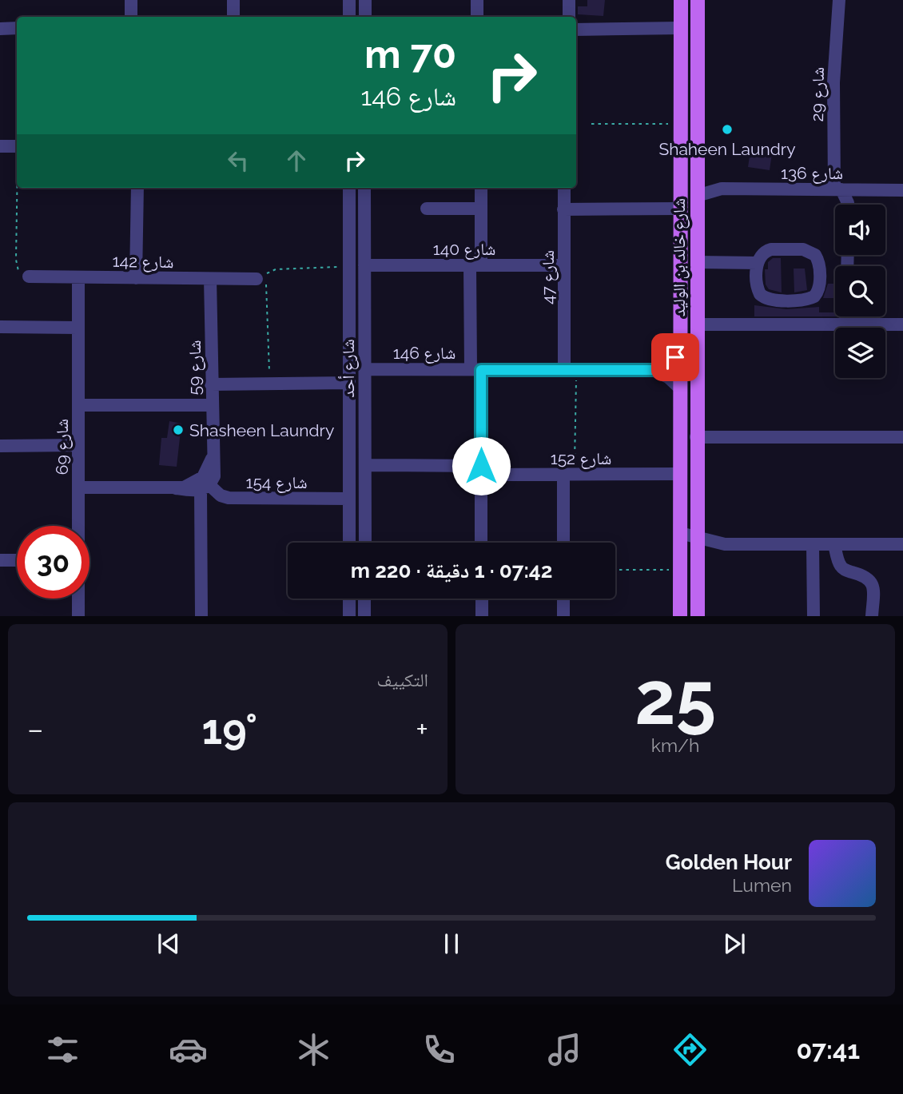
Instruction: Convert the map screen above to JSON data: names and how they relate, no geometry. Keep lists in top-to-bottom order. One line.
{"streets":{"main road":["شارع خالد بن الوليد"],"street":["شارع 29","شارع 136","شارع 140","شارع 142","شارع 47","شارع 146","شارع 59","شارع أحد","شارع 69","شارع 152","شارع 154"]},"crossings":[["شارع 29","شارع 136"],["شارع 136","شارع خالد بن الوليد"],["شارع 140","شارع 47"],["شارع 140","شارع أحد"],["شارع خالد بن الوليد","شارع 152"],["شارع 142","شارع 59"],["شارع 142","شارع 69"],["شارع 47","شارع 146"],["شارع 146","شارع أحد"],["شارع 59","شارع 154"],["شارع أحد","شارع 152"],["شارع أحد","شارع 154"]],"places":["Shaheen Laundry","Shasheen Laundry"],"page":{"turn":["70 m","شارع 146"],"limit":"30","trip":"07:42 · 1 دقيقة · 220 m","tile":[["25","km/h"],"التكييف"],"heat":["−","19°","+"],"song":["Golden Hour","Lumen"],"tabs":"07:41"}}
